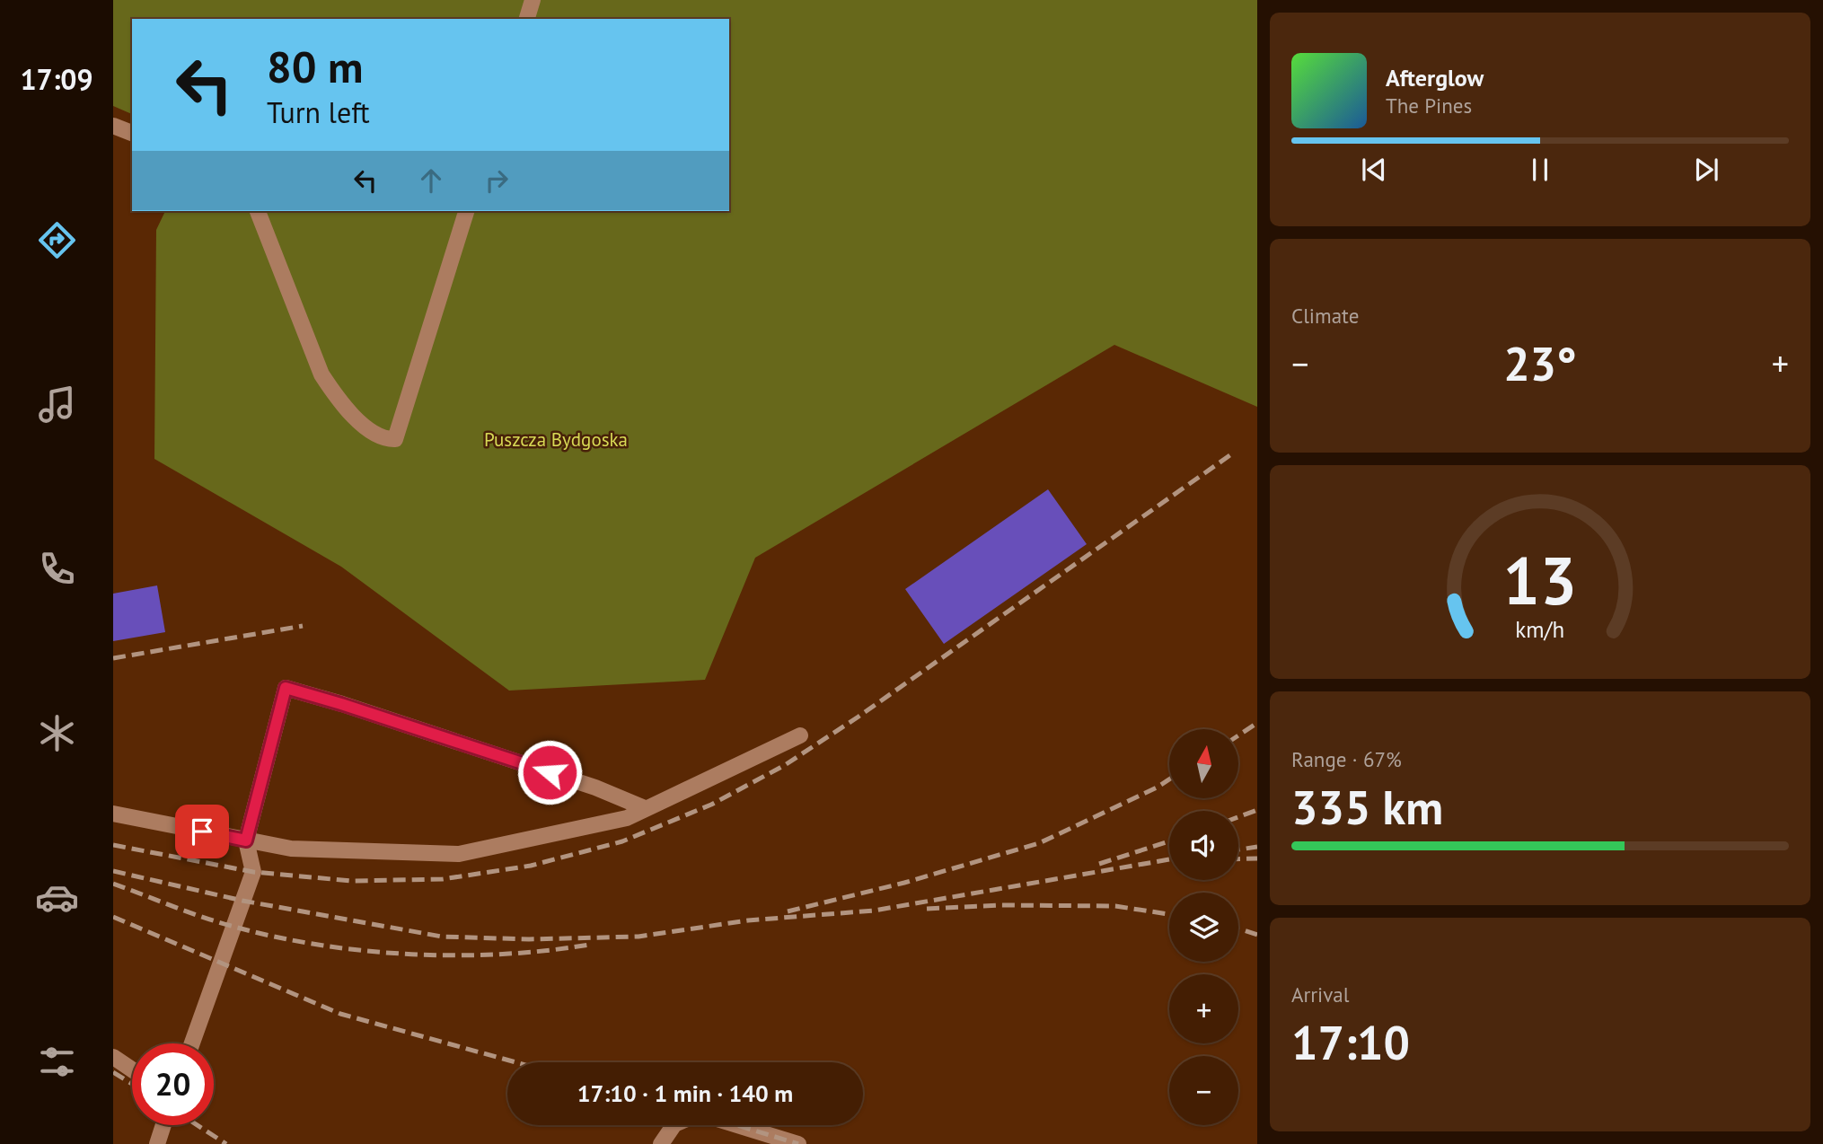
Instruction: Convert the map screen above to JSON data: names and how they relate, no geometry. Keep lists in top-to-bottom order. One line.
{"parks":["Puszcza Bydgoska"],"north":"top","page":{"tabs":"17:09","turn":["80 m","Turn left"],"song":["Afterglow","The Pines"],"tile":["Climate",["Range · 67%","335 km"],["Arrival","17:10"]],"heat":["−","23°","+"],"map_buttons":["+","−"],"limit":"20","trip":"17:10 · 1 min · 140 m","gauge":["13","km/h"]}}
